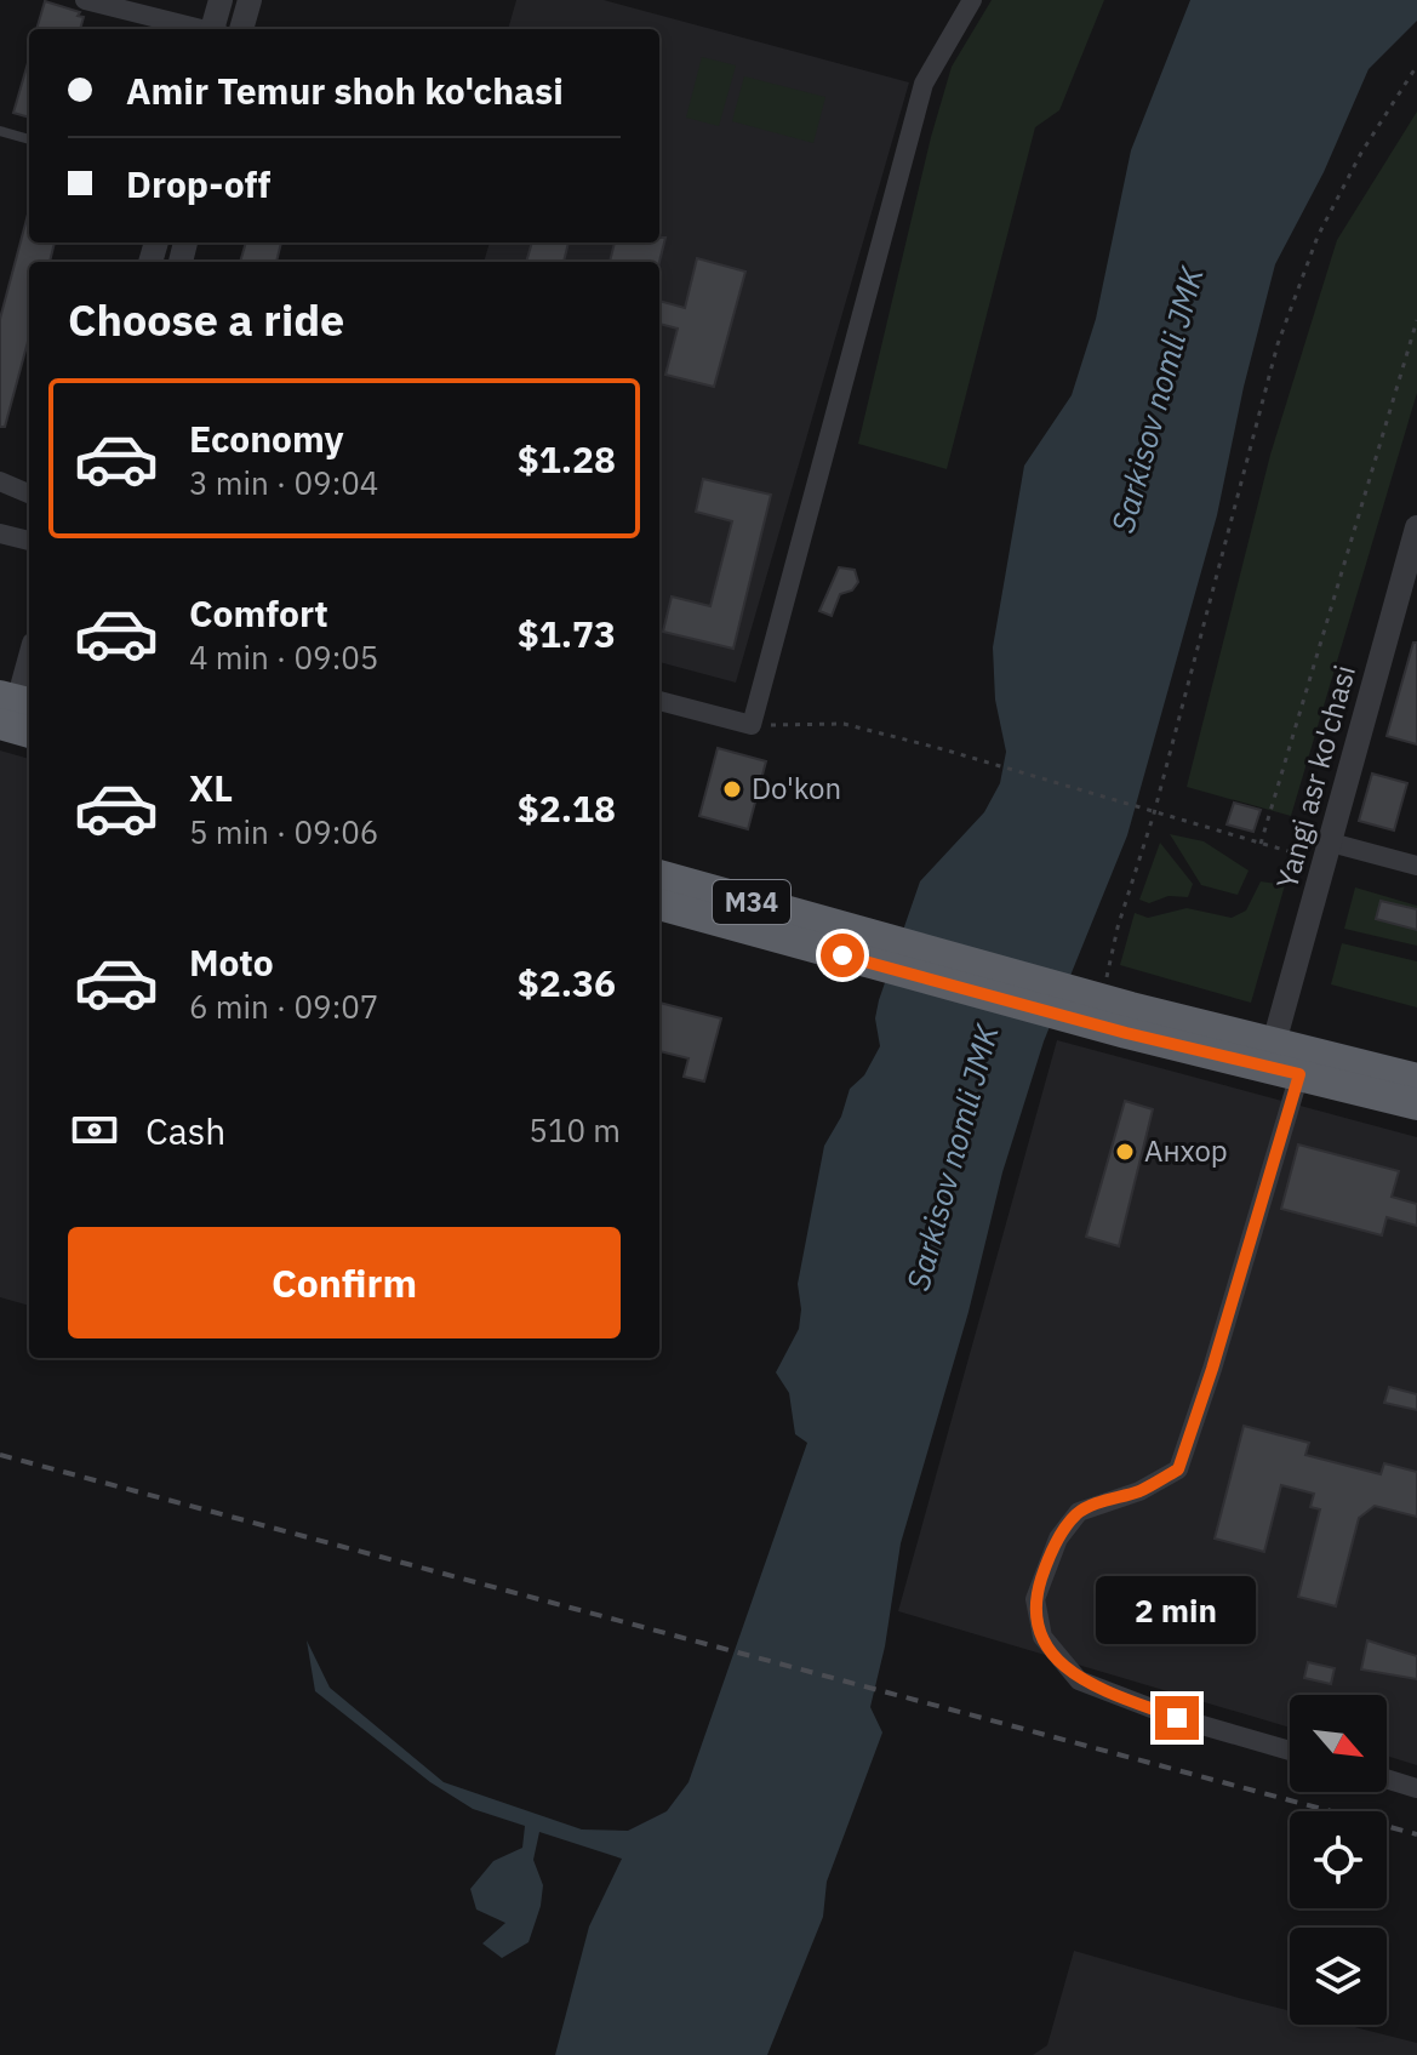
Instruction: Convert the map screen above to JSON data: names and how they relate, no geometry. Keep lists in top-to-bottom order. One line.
{"streets":{"highway":["M34"],"street":["Yangi asr ko'chasi"]},"crossings":[["Yangi asr ko'chasi","M34"]],"water":["Sarkisov nomli JMK"],"places":["Do'kon","Анхор"],"north":"bottom right","page":{"banner":["Amir Temur shoh ko'chasi","Drop-off"],"heading":"Choose a ride","list":[{"name":"Economy","note":"3 min · 09:04","value":"$1.28"},{"name":"Comfort","note":"4 min · 09:05","value":"$1.73"},{"name":"XL","note":"5 min · 09:06","value":"$2.18"},{"name":"Moto","note":"6 min · 09:07","value":"$2.36"}],"pay":["Cash","510 m"],"buttons":"Confirm","bubble":"2 min"}}
